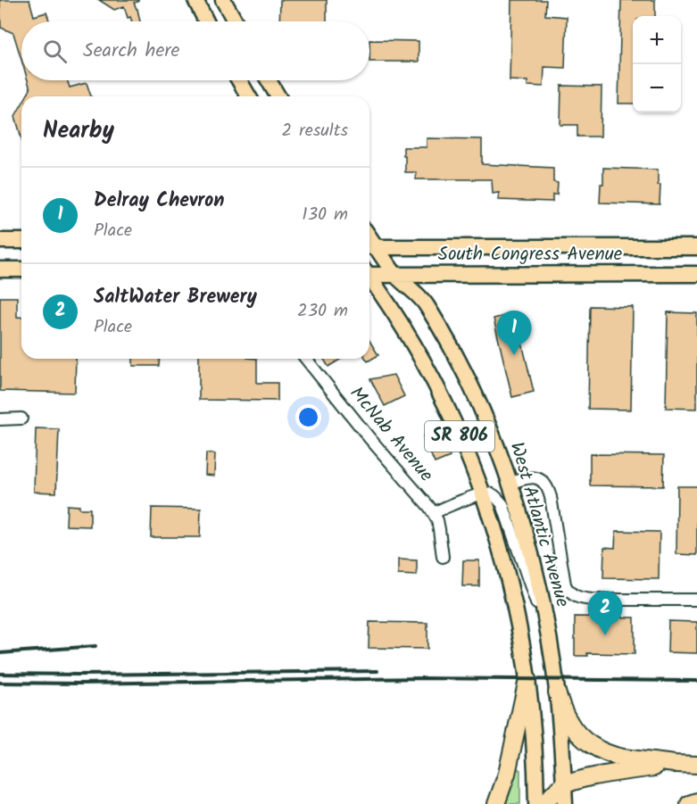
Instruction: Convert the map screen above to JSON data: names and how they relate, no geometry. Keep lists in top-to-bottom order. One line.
{"streets":{"main road":["South Congress Avenue","SR 806","West Atlantic Avenue"],"street":["McNab Avenue"]},"crossings":[["South Congress Avenue","West Atlantic Avenue"]],"page":{"map_buttons":["+","−"],"search":"Search here","heading":["Nearby","2 results"],"list":[{"mark":"1","name":"Delray Chevron","note":"Place","value":"130 m"},{"mark":"2","name":"SaltWater Brewery","note":"Place","value":"230 m"}],"pins":["1","2"]}}
